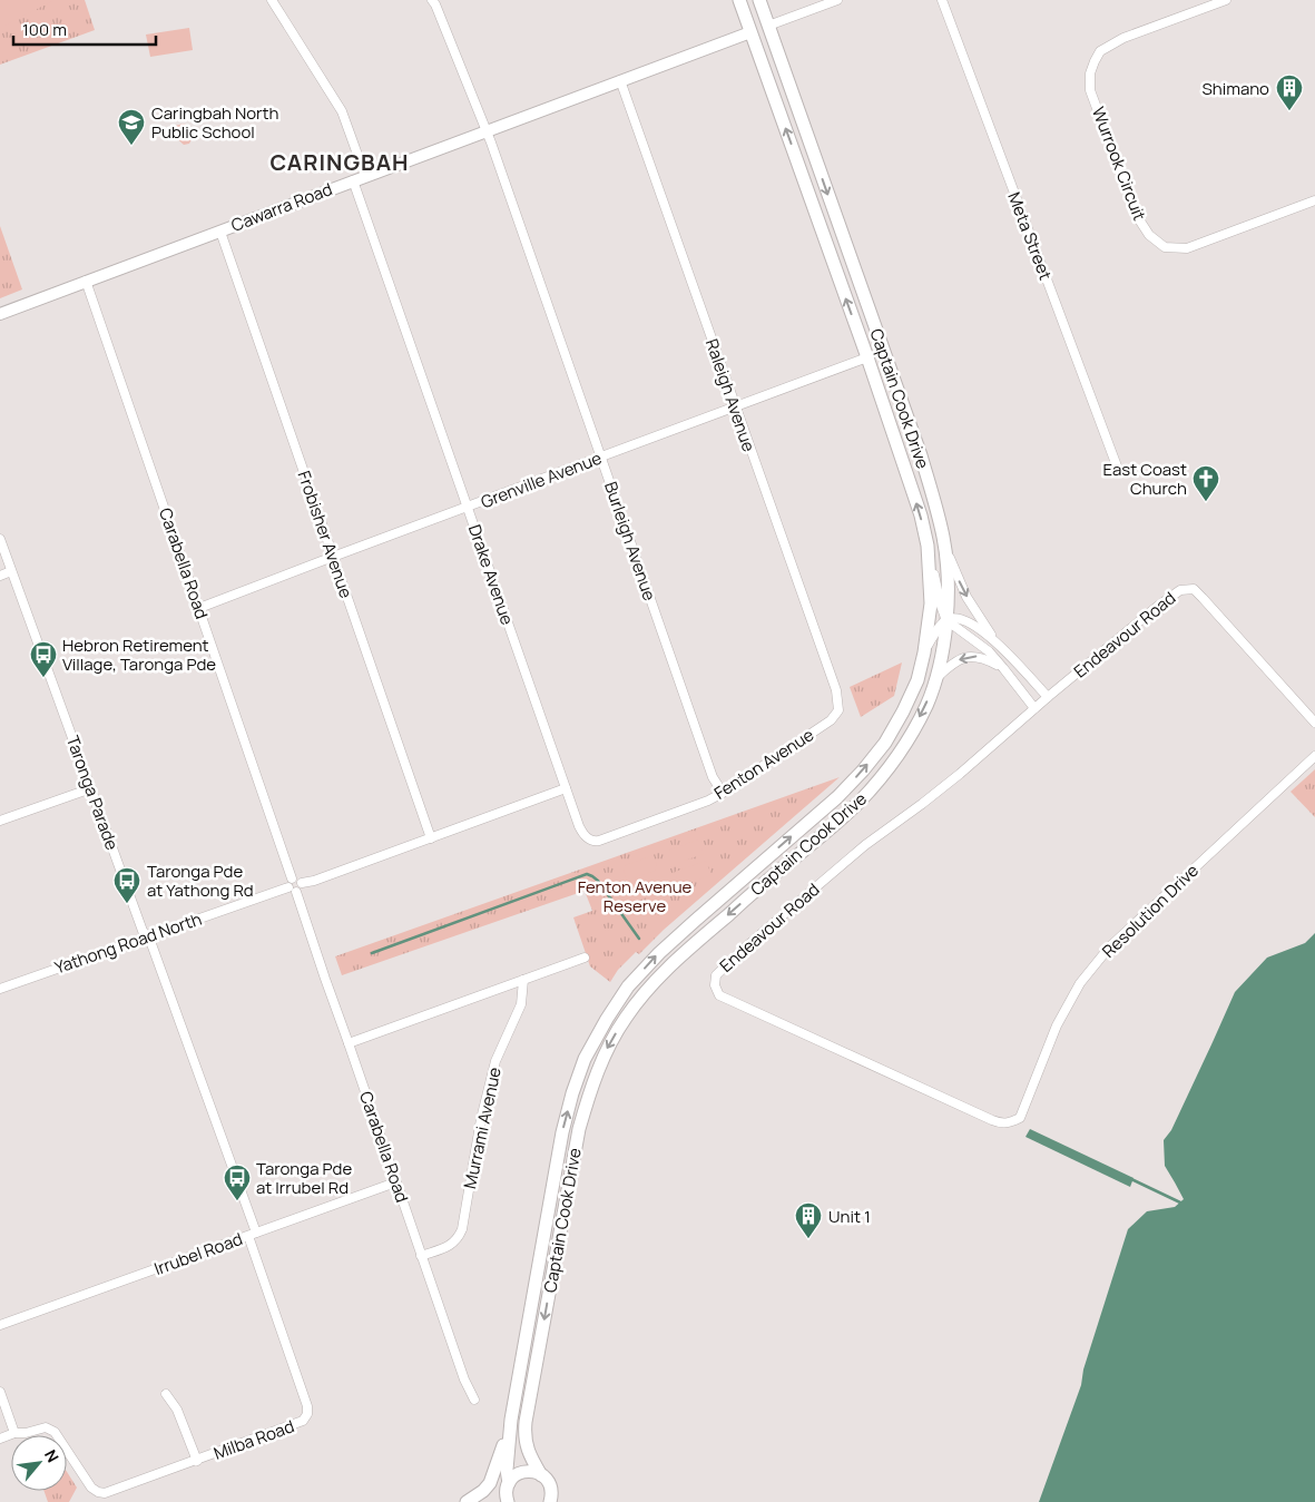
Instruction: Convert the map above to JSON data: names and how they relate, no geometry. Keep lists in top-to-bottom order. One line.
{"streets":{"main road":["Captain Cook Drive","Grenville Avenue"],"street":["Wurrook Circuit","Cawarra Road","Meta Street","Raleigh Avenue","Frobisher Avenue","Burleigh Avenue","Carabella Road","Drake Avenue","Endeavour Road","Fenton Avenue","Taronga Parade","Resolution Drive","Yathong Road North","Murrami Avenue","Irrubel Road","Milba Road"]},"crossings":[["Cawarra Road","Raleigh Avenue"],["Cawarra Road","Captain Cook Drive"],["Cawarra Road","Frobisher Avenue"],["Cawarra Road","Burleigh Avenue"],["Cawarra Road","Carabella Road"],["Cawarra Road","Drake Avenue"],["Raleigh Avenue","Grenville Avenue"],["Raleigh Avenue","Fenton Avenue"],["Captain Cook Drive","Grenville Avenue"],["Grenville Avenue","Frobisher Avenue"],["Grenville Avenue","Burleigh Avenue"],["Grenville Avenue","Carabella Road"],["Grenville Avenue","Drake Avenue"],["Burleigh Avenue","Fenton Avenue"],["Carabella Road","Yathong Road North"],["Carabella Road","Murrami Avenue"],["Carabella Road","Irrubel Road"],["Drake Avenue","Fenton Avenue"],["Endeavour Road","Resolution Drive"],["Taronga Parade","Yathong Road North"],["Taronga Parade","Irrubel Road"],["Taronga Parade","Milba Road"],["Irrubel Road","Milba Road"]],"districts":["CARINGBAH"],"parks":["Fenton Avenue Reserve"],"places":{"building":["Shimano","Unit 1"],"school or university":["Caringbah North Public School"],"church":["East Coast Church"],"bus stop":["Hebron Retirement Village, Taronga Pde","Taronga Pde at Yathong Rd","Taronga Pde at Irrubel Rd"]},"scale_bar":"100 m","north":"top right"}
